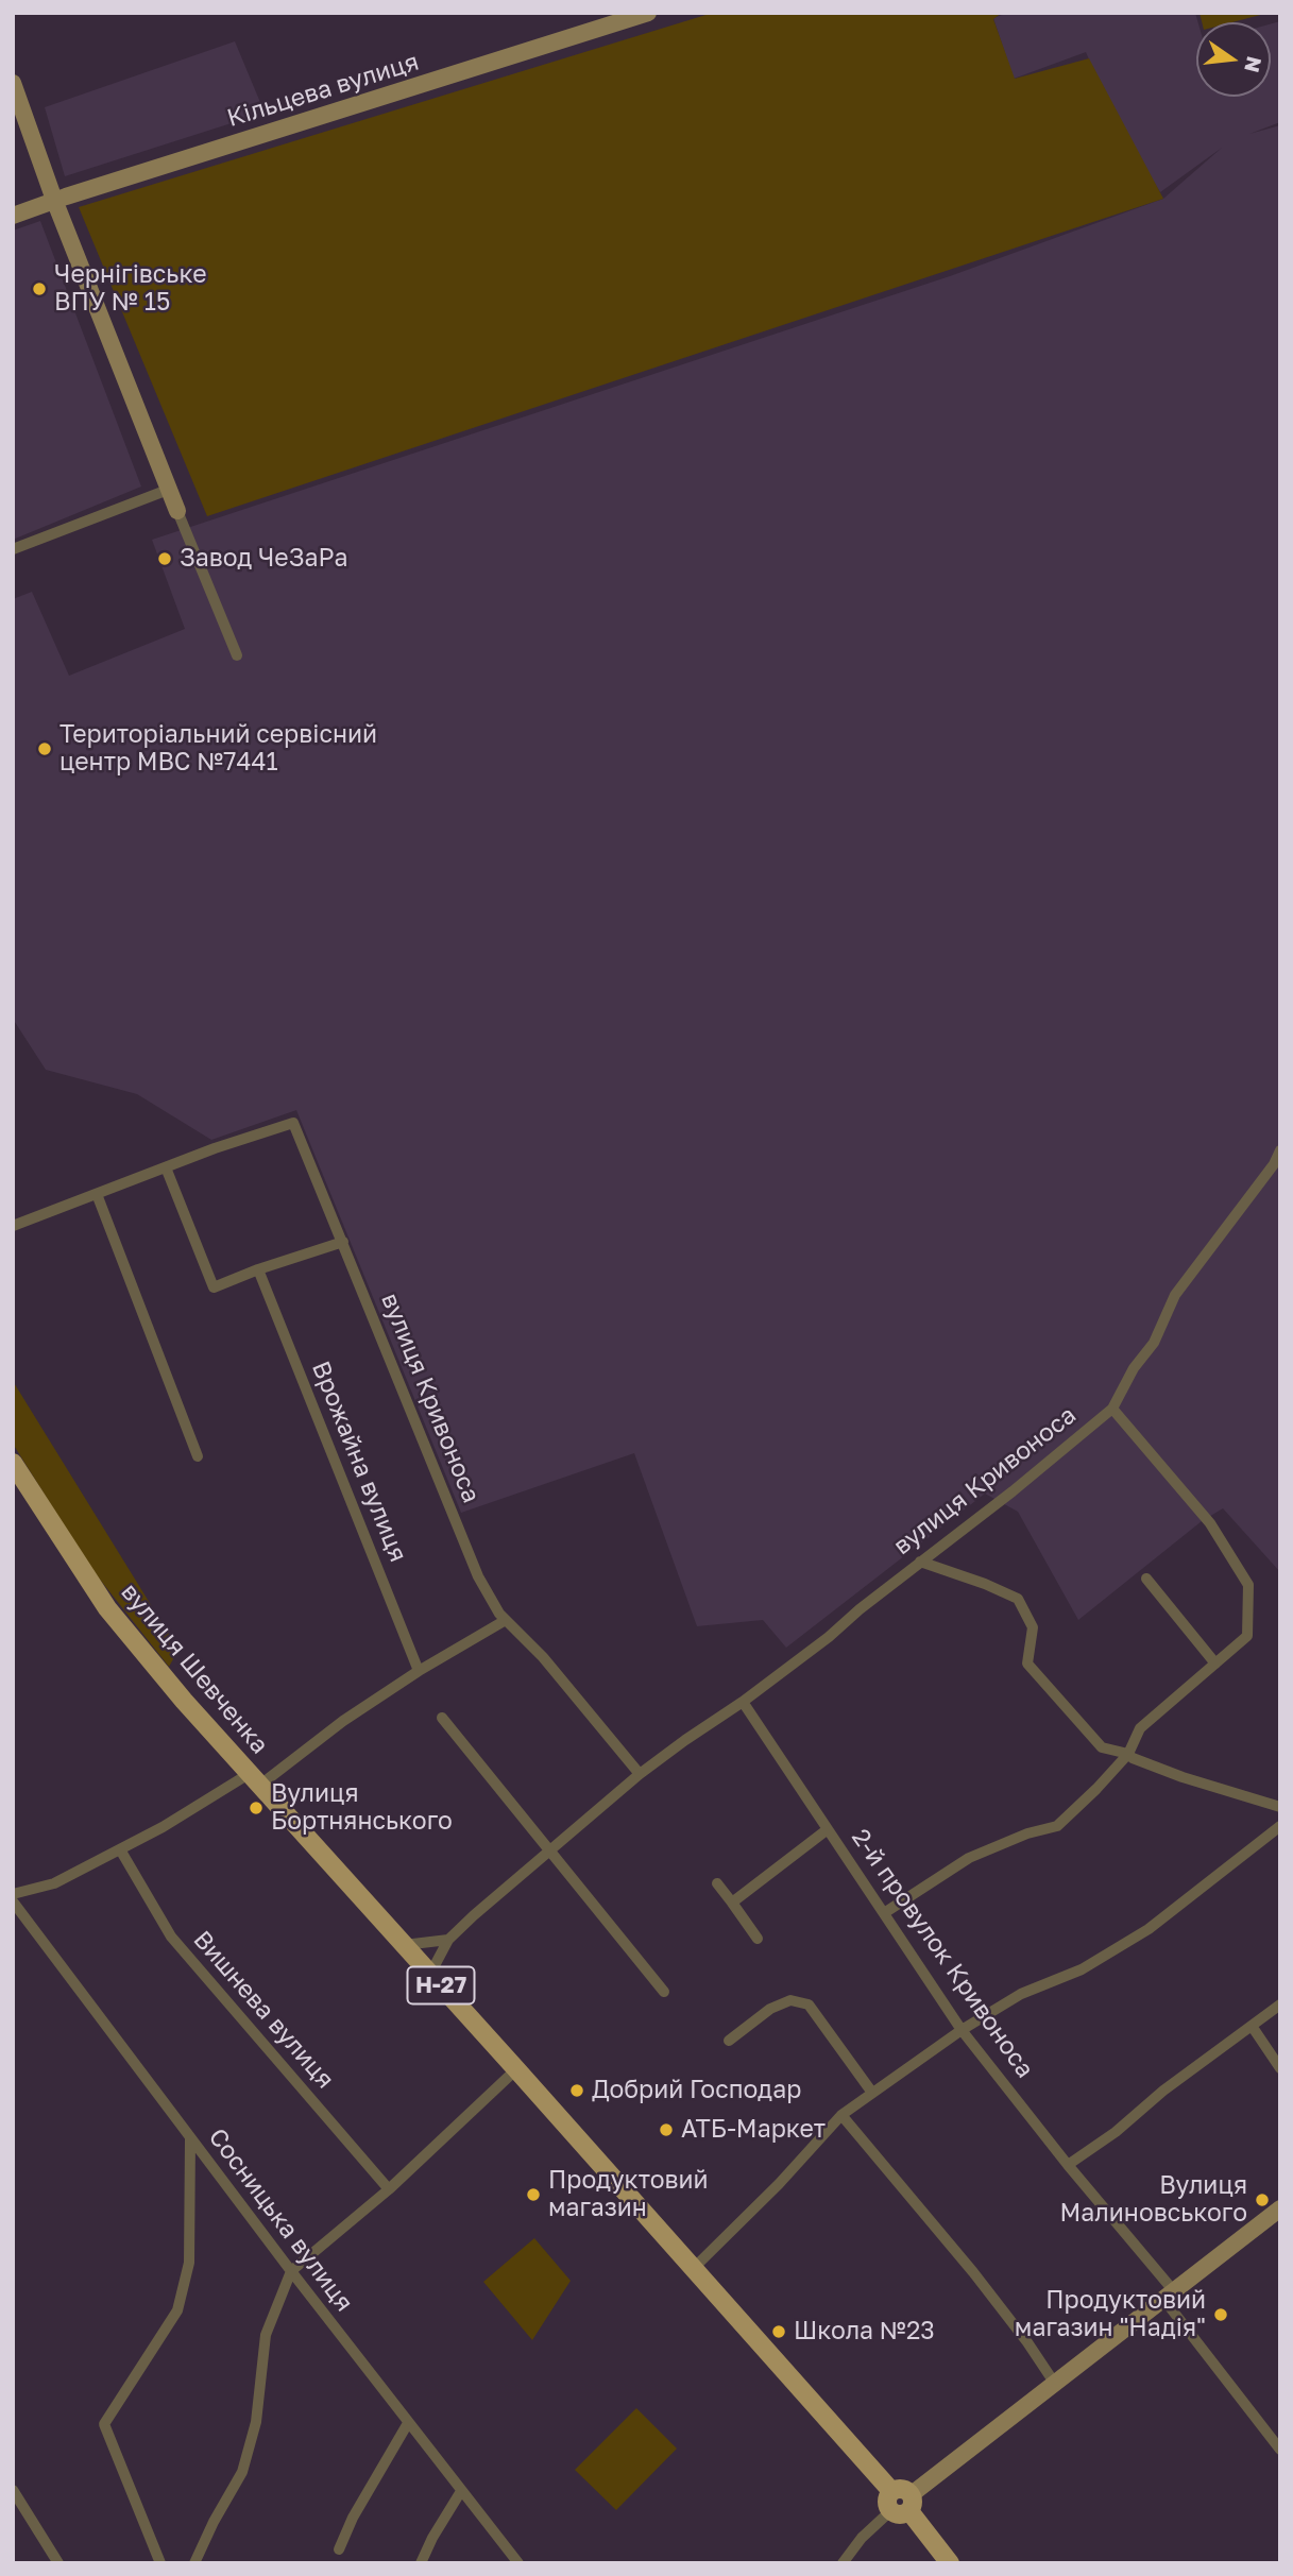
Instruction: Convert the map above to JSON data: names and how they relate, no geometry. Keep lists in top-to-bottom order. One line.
{"streets":{"main road":["вулиця Шевченка","Н-27"],"street":["Кільцева вулиця","вулиця Кривоноса","Врожайна вулиця","2-й провулок Кривоноса","Вишнева вулиця","Сосницька вулиця"]},"crossings":[["вулиця Кривоноса","вулиця Шевченка"],["вулиця Кривоноса","2-й провулок Кривоноса"]],"places":["Чернігівське ВПУ № 15","Завод ЧеЗаРа","Територіальний сервісний центр МВС №7441","Вулиця Бортнянського","Добрий Господар","АТБ-Маркет","Продуктовий магазин","Вулиця Малиновського","Продуктовий магазин \"Надія\"","Школа №23"],"north":"right"}
